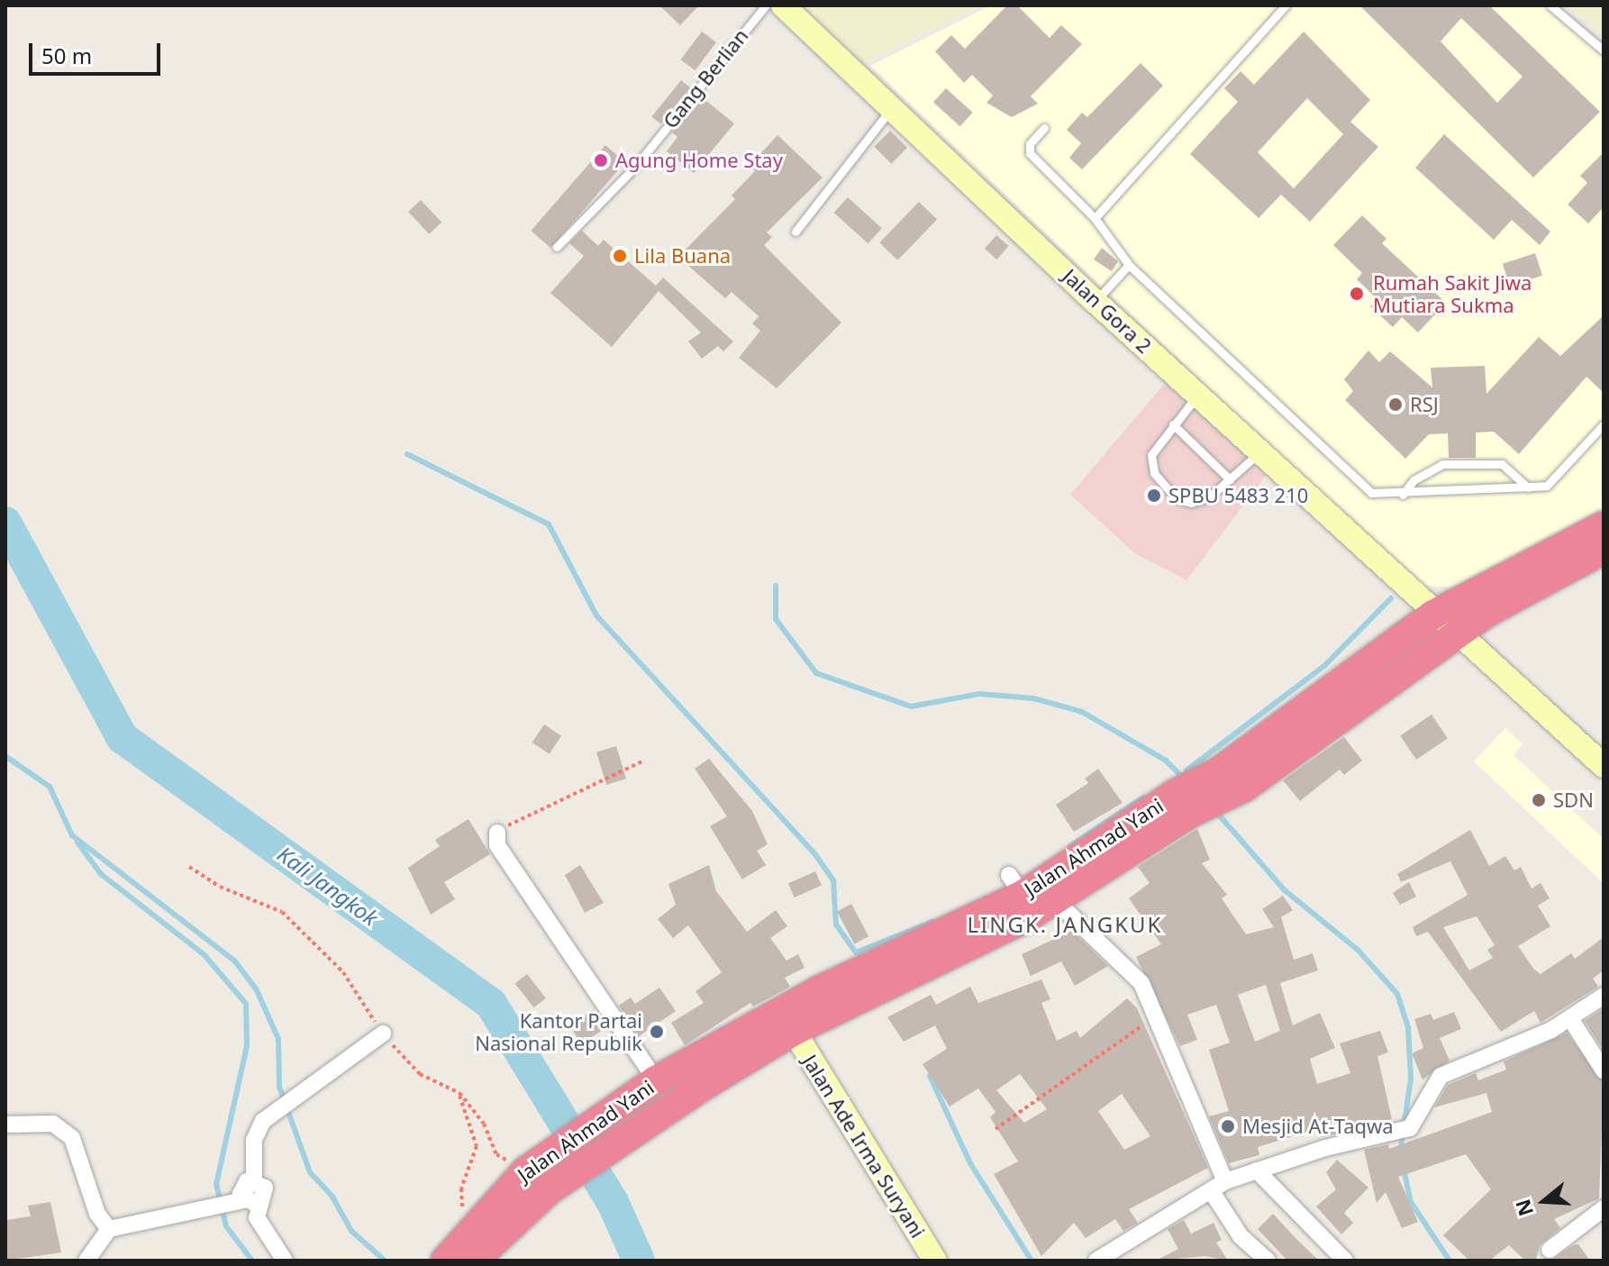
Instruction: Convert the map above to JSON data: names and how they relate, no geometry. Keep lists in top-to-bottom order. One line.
{"streets":{"highway":["Jalan Ahmad Yani"],"street":["Jalan Gora 2","Jalan Ade Irma Suryani"],"lane":["Gang Berlian"]},"crossings":[["Jalan Gora 2","Jalan Ahmad Yani"]],"districts":["LINGK. JANGKUK"],"water":["Kali Jangkok"],"places":["Agung Home Stay","Lila Buana","Rumah Sakit Jiwa Mutiara Sukma","RSJ","SPBU 5483 210","SDN","Kantor Partai Nasional Republik","Mesjid At-Taqwa"],"scale_bar":"50 m","north":"left"}
